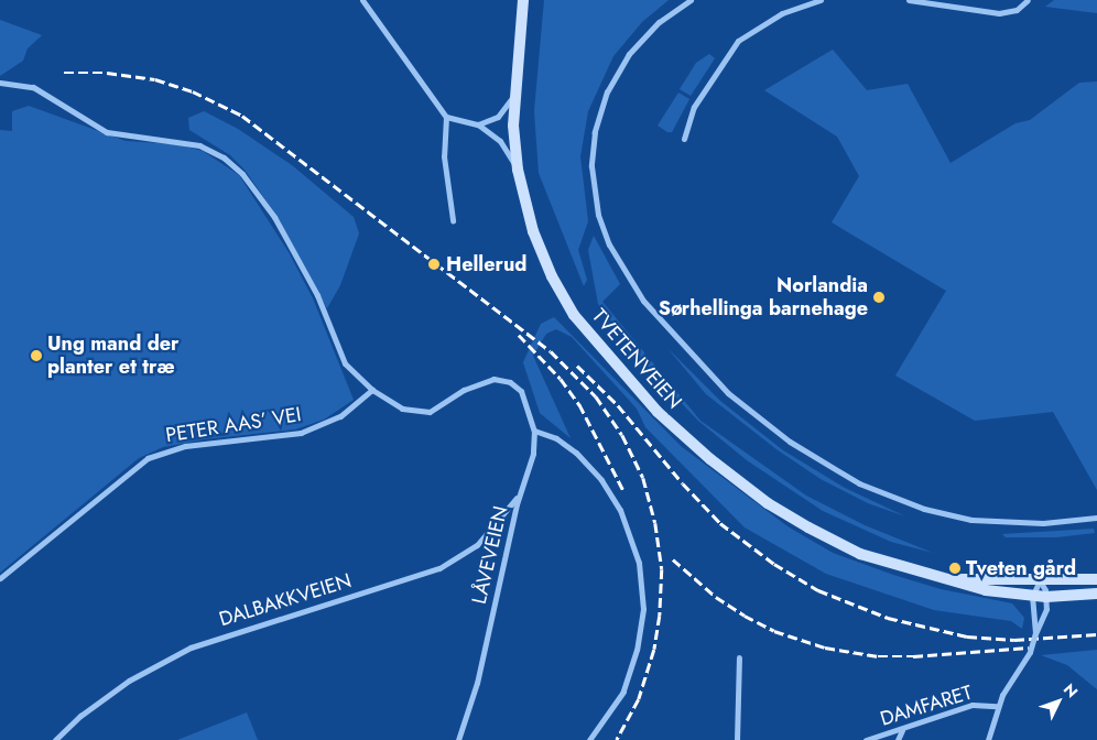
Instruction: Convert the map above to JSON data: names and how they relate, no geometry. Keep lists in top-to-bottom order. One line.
{"streets":{"main road":["TVETENVEIEN"],"street":["PETER AAS’ VEI","LÅVEVEIEN","DALBAKKVEIEN","DAMFARET"]},"crossings":[["PETER AAS’ VEI","LÅVEVEIEN"],["LÅVEVEIEN","DALBAKKVEIEN"]],"places":["Hellerud","Norlandia Sørhellinga barnehage","Ung mand der planter et træ","Tveten gård"],"north":"top right"}
